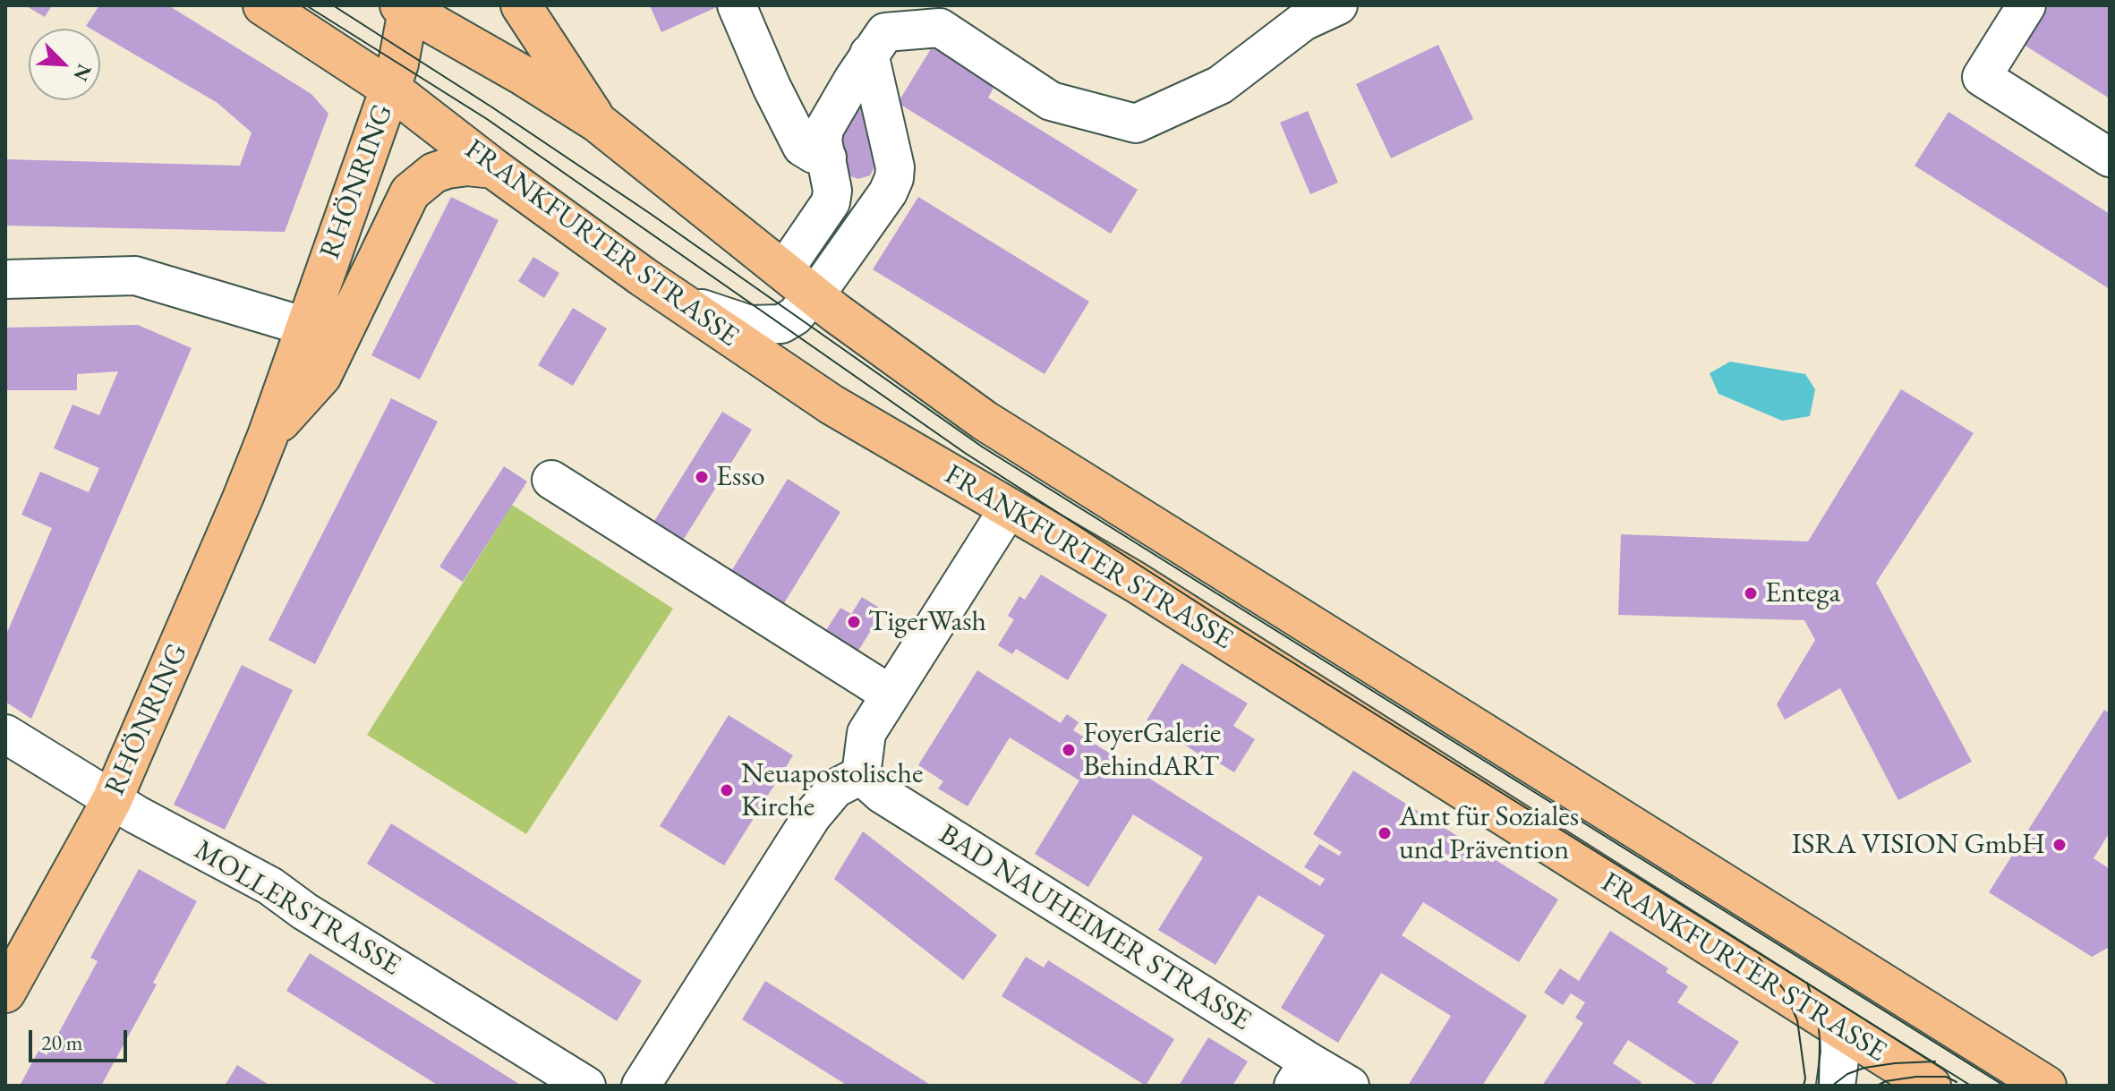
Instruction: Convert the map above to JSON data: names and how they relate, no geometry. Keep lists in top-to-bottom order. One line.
{"streets":{"main road":["RHÖNRING","FRANKFURTER STRASSE"],"street":["MOLLERSTRASSE","BAD NAUHEIMER STRASSE"]},"crossings":[["RHÖNRING","FRANKFURTER STRASSE"],["RHÖNRING","MOLLERSTRASSE"]],"places":["Esso","Entega","TigerWash","FoyerGalerie BehindART","Neuapostolische Kirche","Amt für Soziales und Prävention","ISRA VISION GmbH"],"scale_bar":"20 m","north":"bottom right"}
